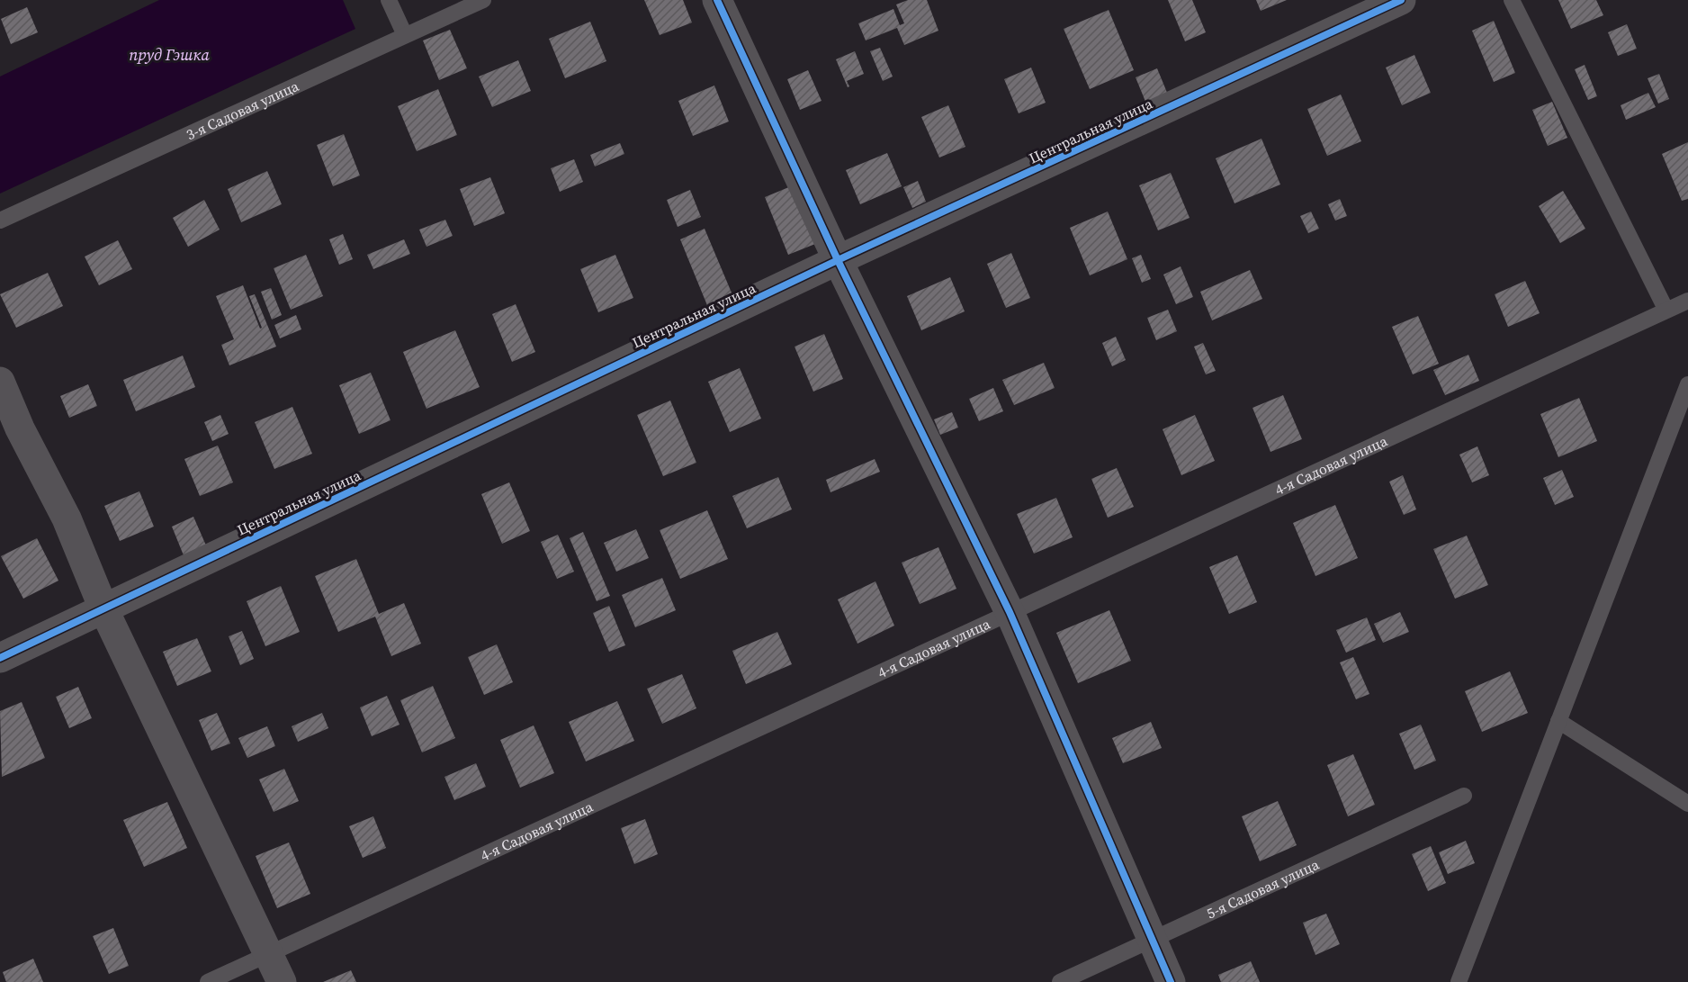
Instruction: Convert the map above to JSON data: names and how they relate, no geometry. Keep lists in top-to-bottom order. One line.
{"streets":{"street":["Центральная улица"],"lane":["3-я Садовая улица","4-я Садовая улица","5-я Садовая улица"]},"water":["пруд Гэшка"]}
